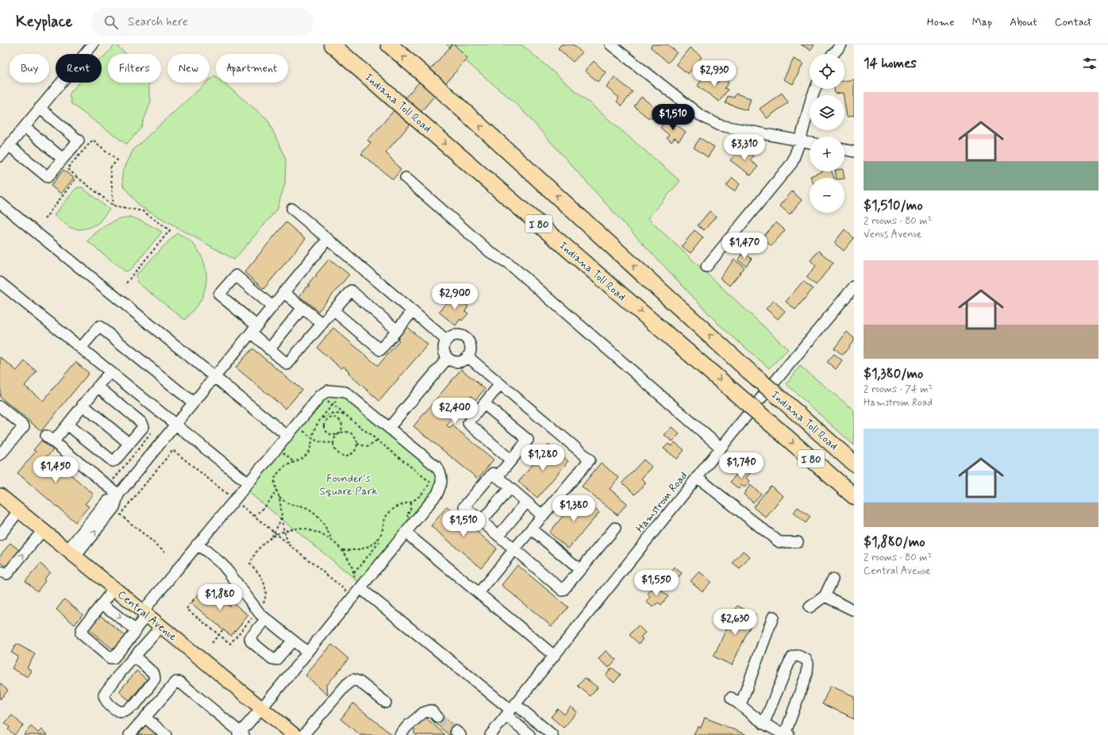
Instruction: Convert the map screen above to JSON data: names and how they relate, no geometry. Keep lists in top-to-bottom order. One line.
{"streets":{"highway":["Indiana Toll Road","I 80"],"main road":["Central Avenue"],"street":["Hamstrom Road"]},"parks":["Founder's Square Park"],"page":{"header":"Keyplace","search":"Search here","nav":["Home","Map","About","Contact"],"heading":"14 homes","map_buttons":["+","−"],"chip":["Buy","Rent","Filters","New","Apartment"],"price":["$2,930","$1,510","$3,310","$1,470","$2,900","$2,400","$1,280","$1,740","$1,450","$1,380","$1,510","$1,550","$1,880","$2,630"],"list":[{"name":"$1,510/mo","note":"2 rooms · 80 m² · Venus Avenue"},{"name":"$1,380/mo","note":"2 rooms · 74 m² · Hamstrom Road"},{"name":"$1,880/mo","note":"2 rooms · 80 m² · Central Avenue"}]}}
